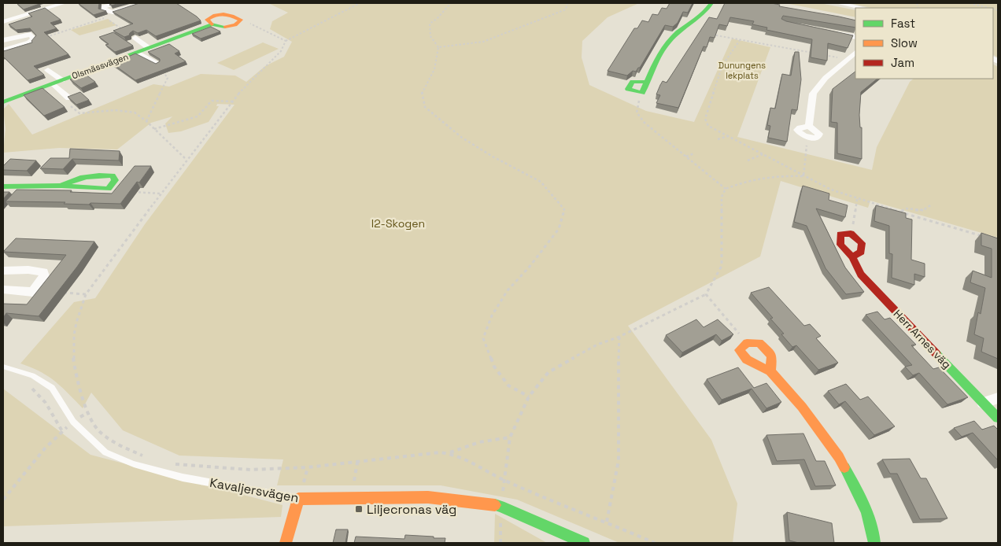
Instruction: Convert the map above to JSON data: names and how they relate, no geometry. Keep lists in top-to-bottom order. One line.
{"streets":{"street":["Olsmässvägen","Herr Arnes väg","Kavaljersvägen"]},"parks":["Dunungens lekplats","I2-Skogen"],"places":{"transit":["Liljecronas väg"]},"legend":["Fast","Slow","Jam"]}
